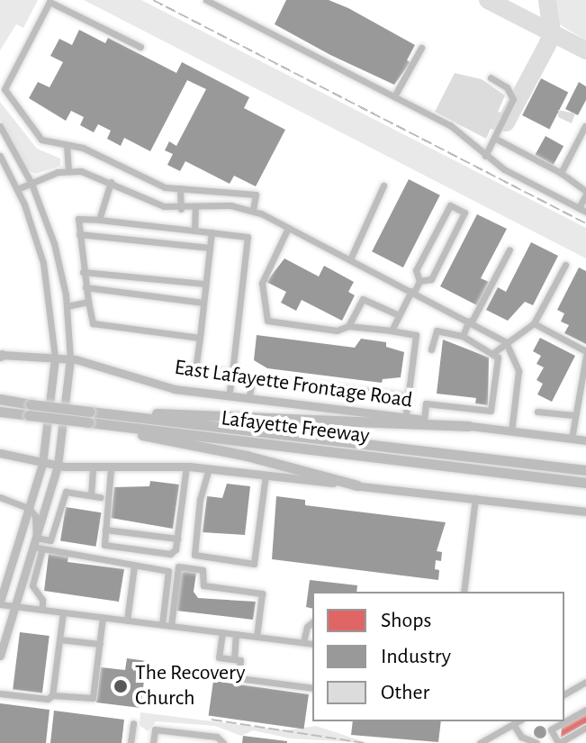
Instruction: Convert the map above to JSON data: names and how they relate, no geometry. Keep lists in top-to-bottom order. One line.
{"streets":{"highway":["Lafayette Freeway"],"main road":["East Lafayette Frontage Road"]},"places":["The Recovery Church"],"legend":["Shops","Industry","Other"]}
